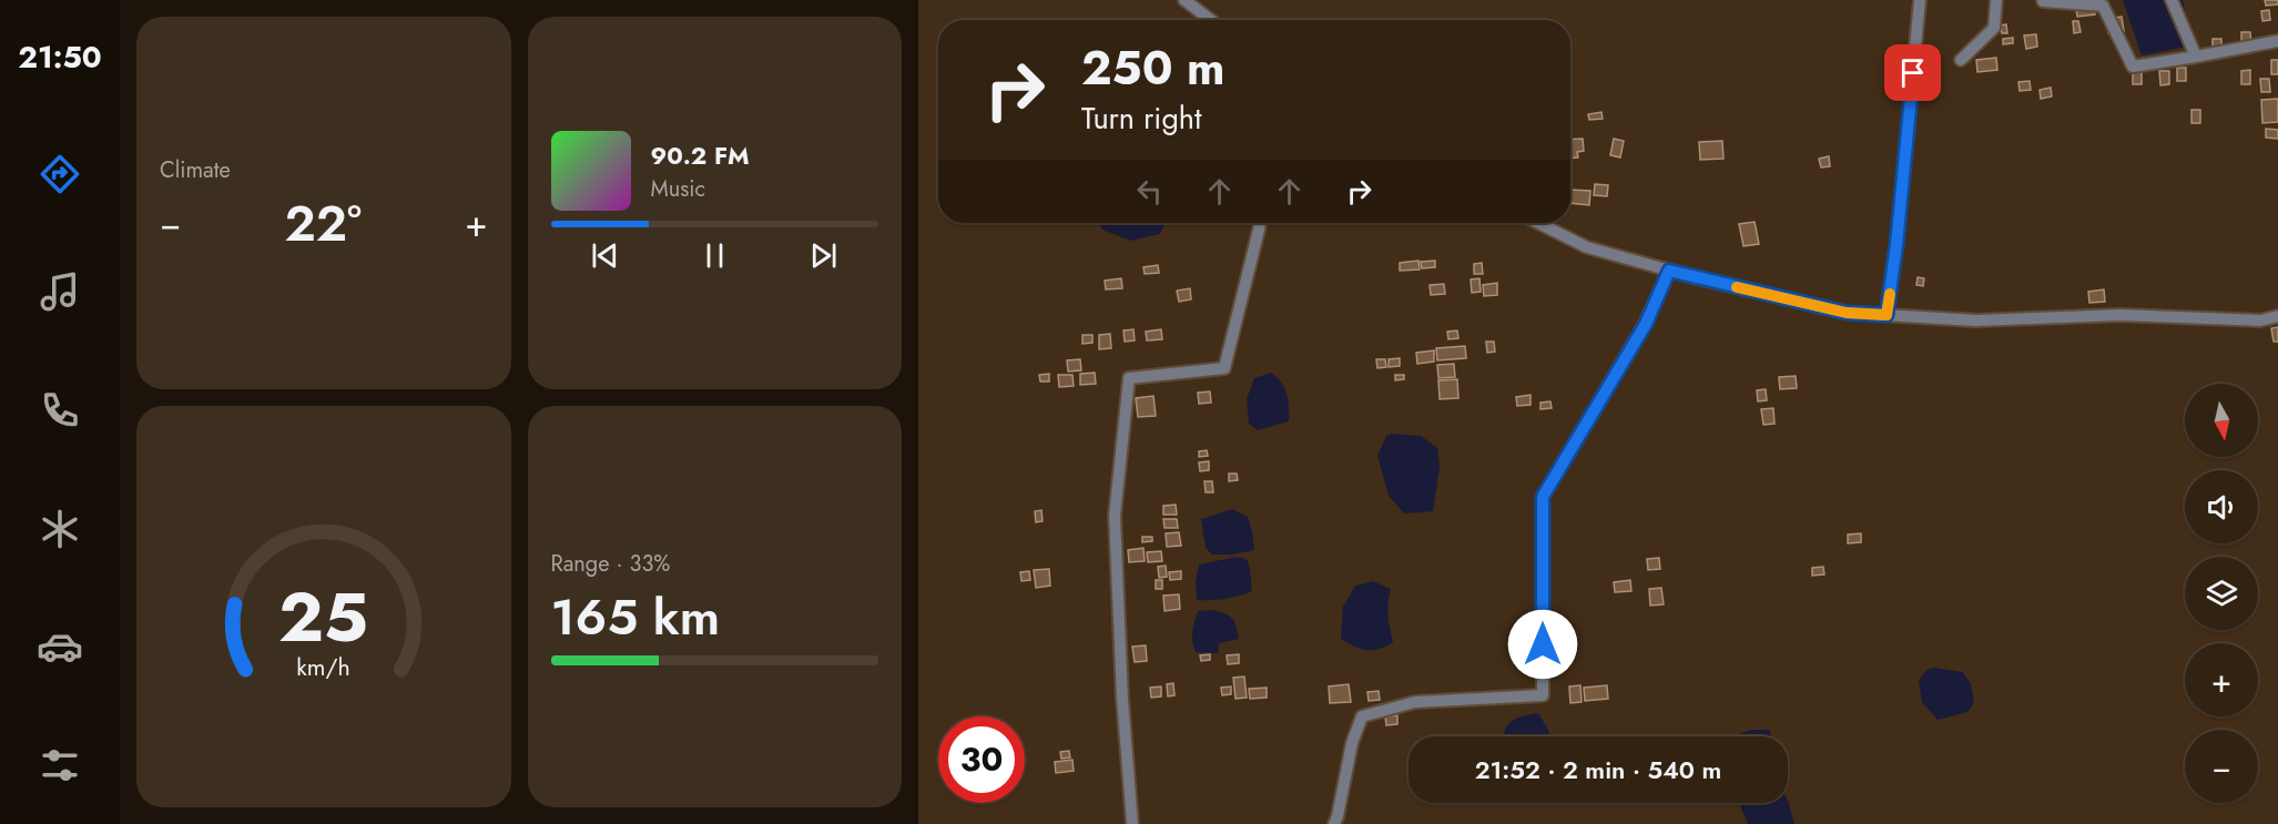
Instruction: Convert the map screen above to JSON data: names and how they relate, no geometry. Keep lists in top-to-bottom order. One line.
{"north":"bottom","page":{"tabs":"21:50","tile":["Climate",["Range · 33%","165 km"]],"turn":["250 m","Turn right"],"song":["90.2 FM","Music"],"heat":["−","22°","+"],"map_buttons":["+","−"],"limit":"30","trip":"21:52 · 2 min · 540 m","gauge":["25","km/h"]}}
